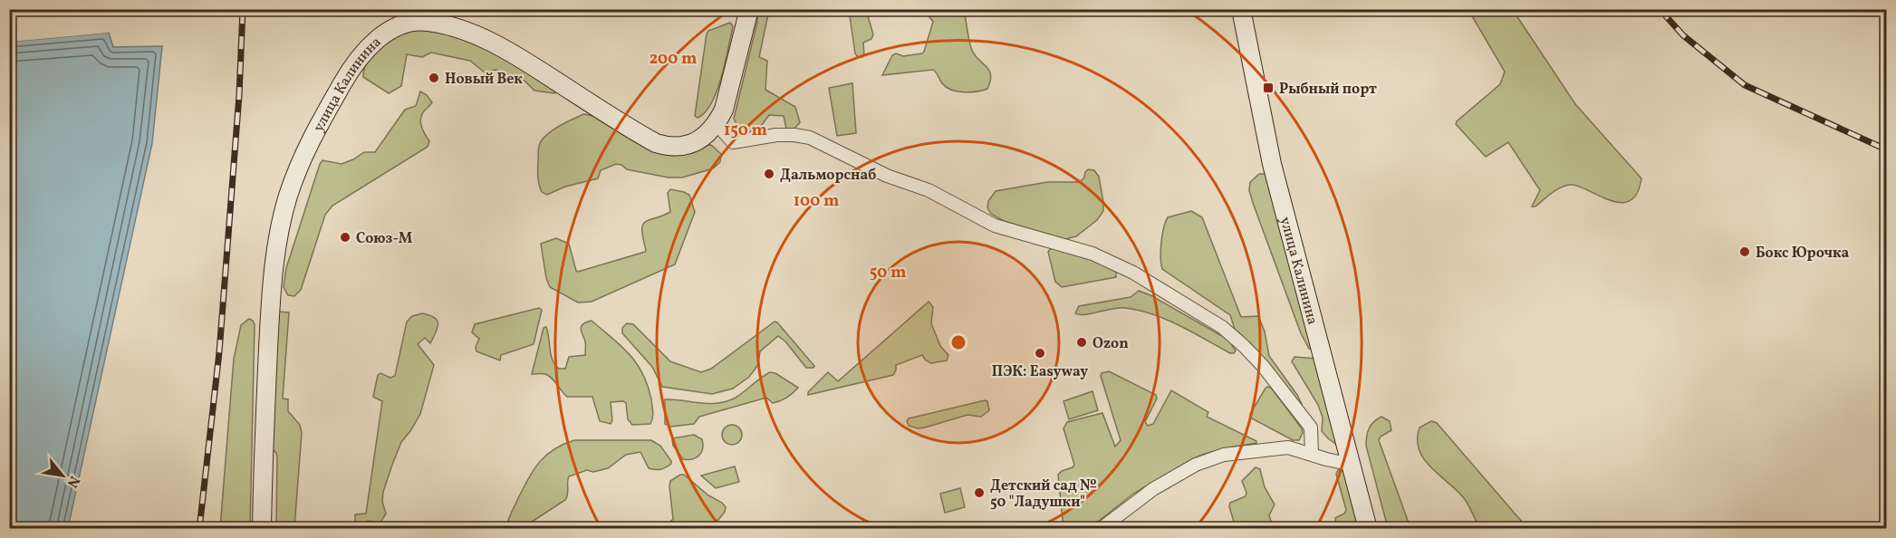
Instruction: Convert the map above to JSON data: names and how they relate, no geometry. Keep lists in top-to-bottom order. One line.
{"streets":{"main road":["улица Калинина"]},"places":{"other":["Новый Век","Дальморснаб","Союз-М","Бокс Юрочка","Ozon","ПЭК: Easyway","Детский сад № 50 \"Ладушки\""],"transit":["Рыбный порт"]},"north":"bottom right","rings":["200 m","150 m","100 m","50 m"]}
